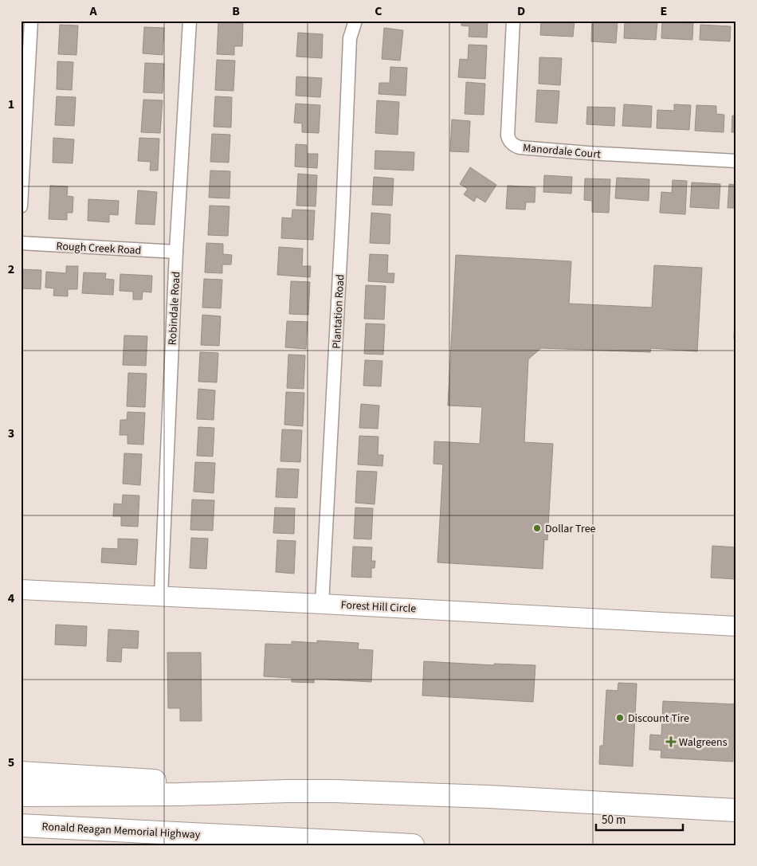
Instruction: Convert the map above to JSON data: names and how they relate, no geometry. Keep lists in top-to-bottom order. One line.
{"streets":{"highway":["Ronald Reagan Memorial Highway"],"street":["Manordale Court","Rough Creek Road","Robindale Road","Plantation Road","Forest Hill Circle"]},"crossings":[["Rough Creek Road","Robindale Road"],["Robindale Road","Forest Hill Circle"],["Plantation Road","Forest Hill Circle"]],"places":{"other":["Dollar Tree","Discount Tire"],"health":["Walgreens"]},"scale_bar":"50 m","grid":{"columns":["A","B","C","D","E"],"rows":["1","2","3","4","5"]}}
